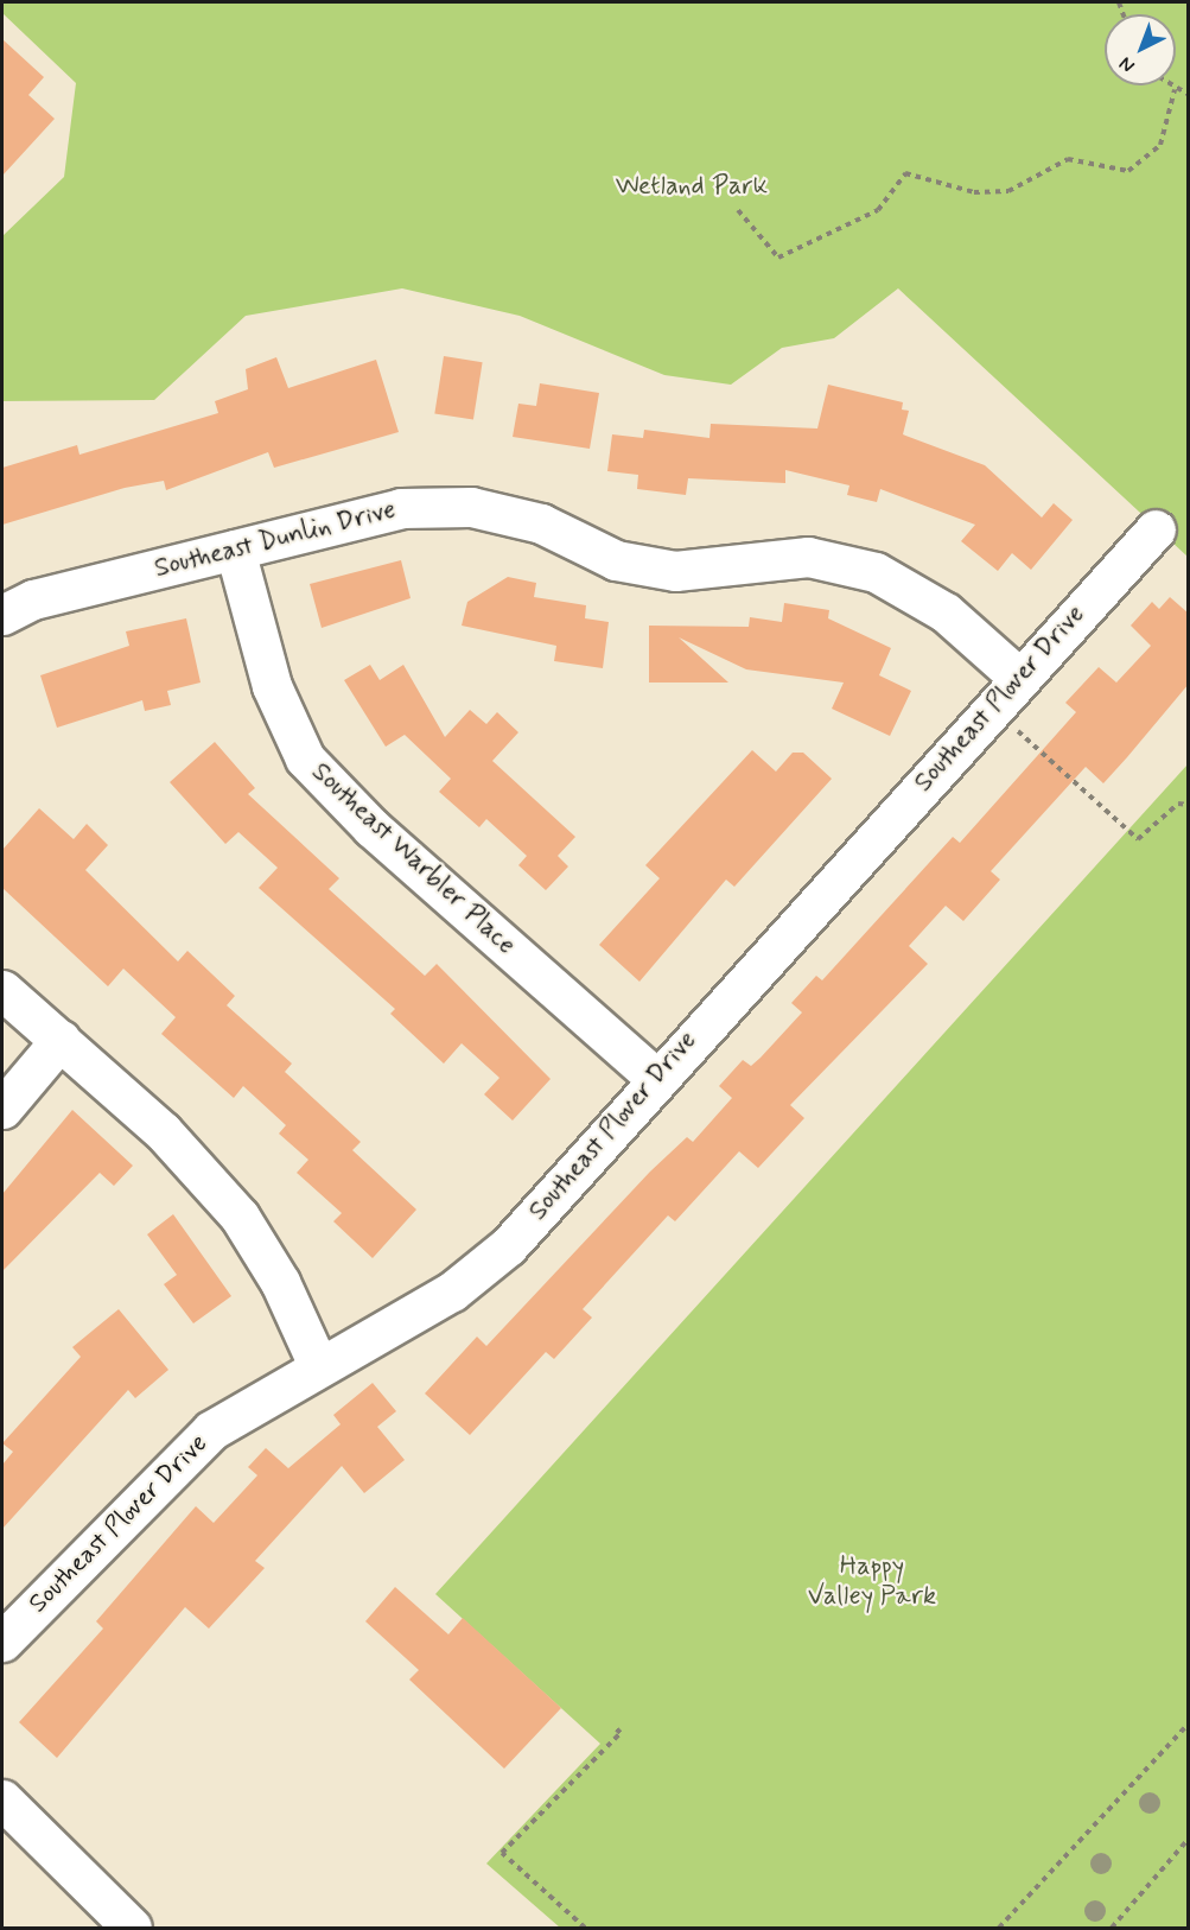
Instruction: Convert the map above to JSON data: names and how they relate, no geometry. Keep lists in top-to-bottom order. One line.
{"streets":{"street":["Southeast Dunlin Drive","Southeast Plover Drive","Southeast Warbler Place"]},"crossings":[["Southeast Dunlin Drive","Southeast Plover Drive"],["Southeast Dunlin Drive","Southeast Warbler Place"],["Southeast Plover Drive","Southeast Warbler Place"]],"parks":["Wetland Park","Happy Valley Park"],"north":"bottom left"}
